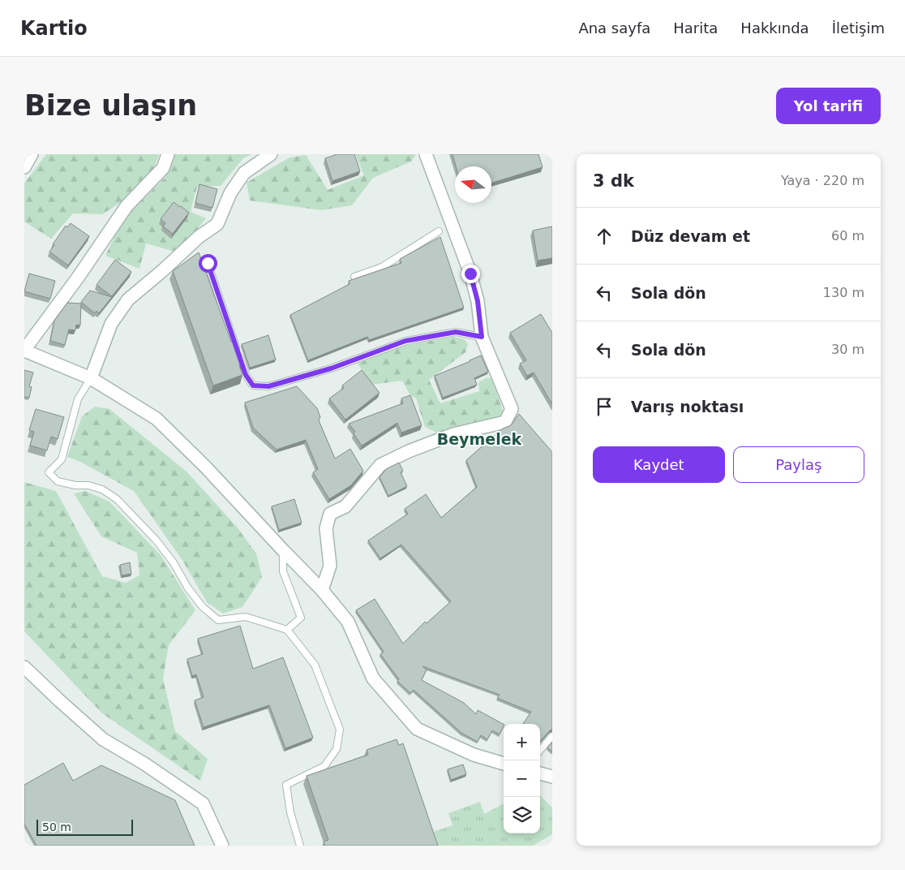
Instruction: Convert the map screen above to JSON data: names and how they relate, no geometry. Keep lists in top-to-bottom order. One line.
{"districts":["Beymelek"],"scale_bar":"50 m","north":"left","page":{"header":"Kartio","nav":["Ana sayfa","Harita","Hakkında","İletişim"],"buttons":["Yol tarifi",["Kaydet","Paylaş"]],"title":"Bize ulaşın","heading":["3 dk","Yaya · 220 m"],"list":[["Düz devam et","60 m"],["Sola dön","130 m"],["Sola dön","30 m"],"Varış noktası"],"map_buttons":["+","−"],"scale":"50 m"}}
